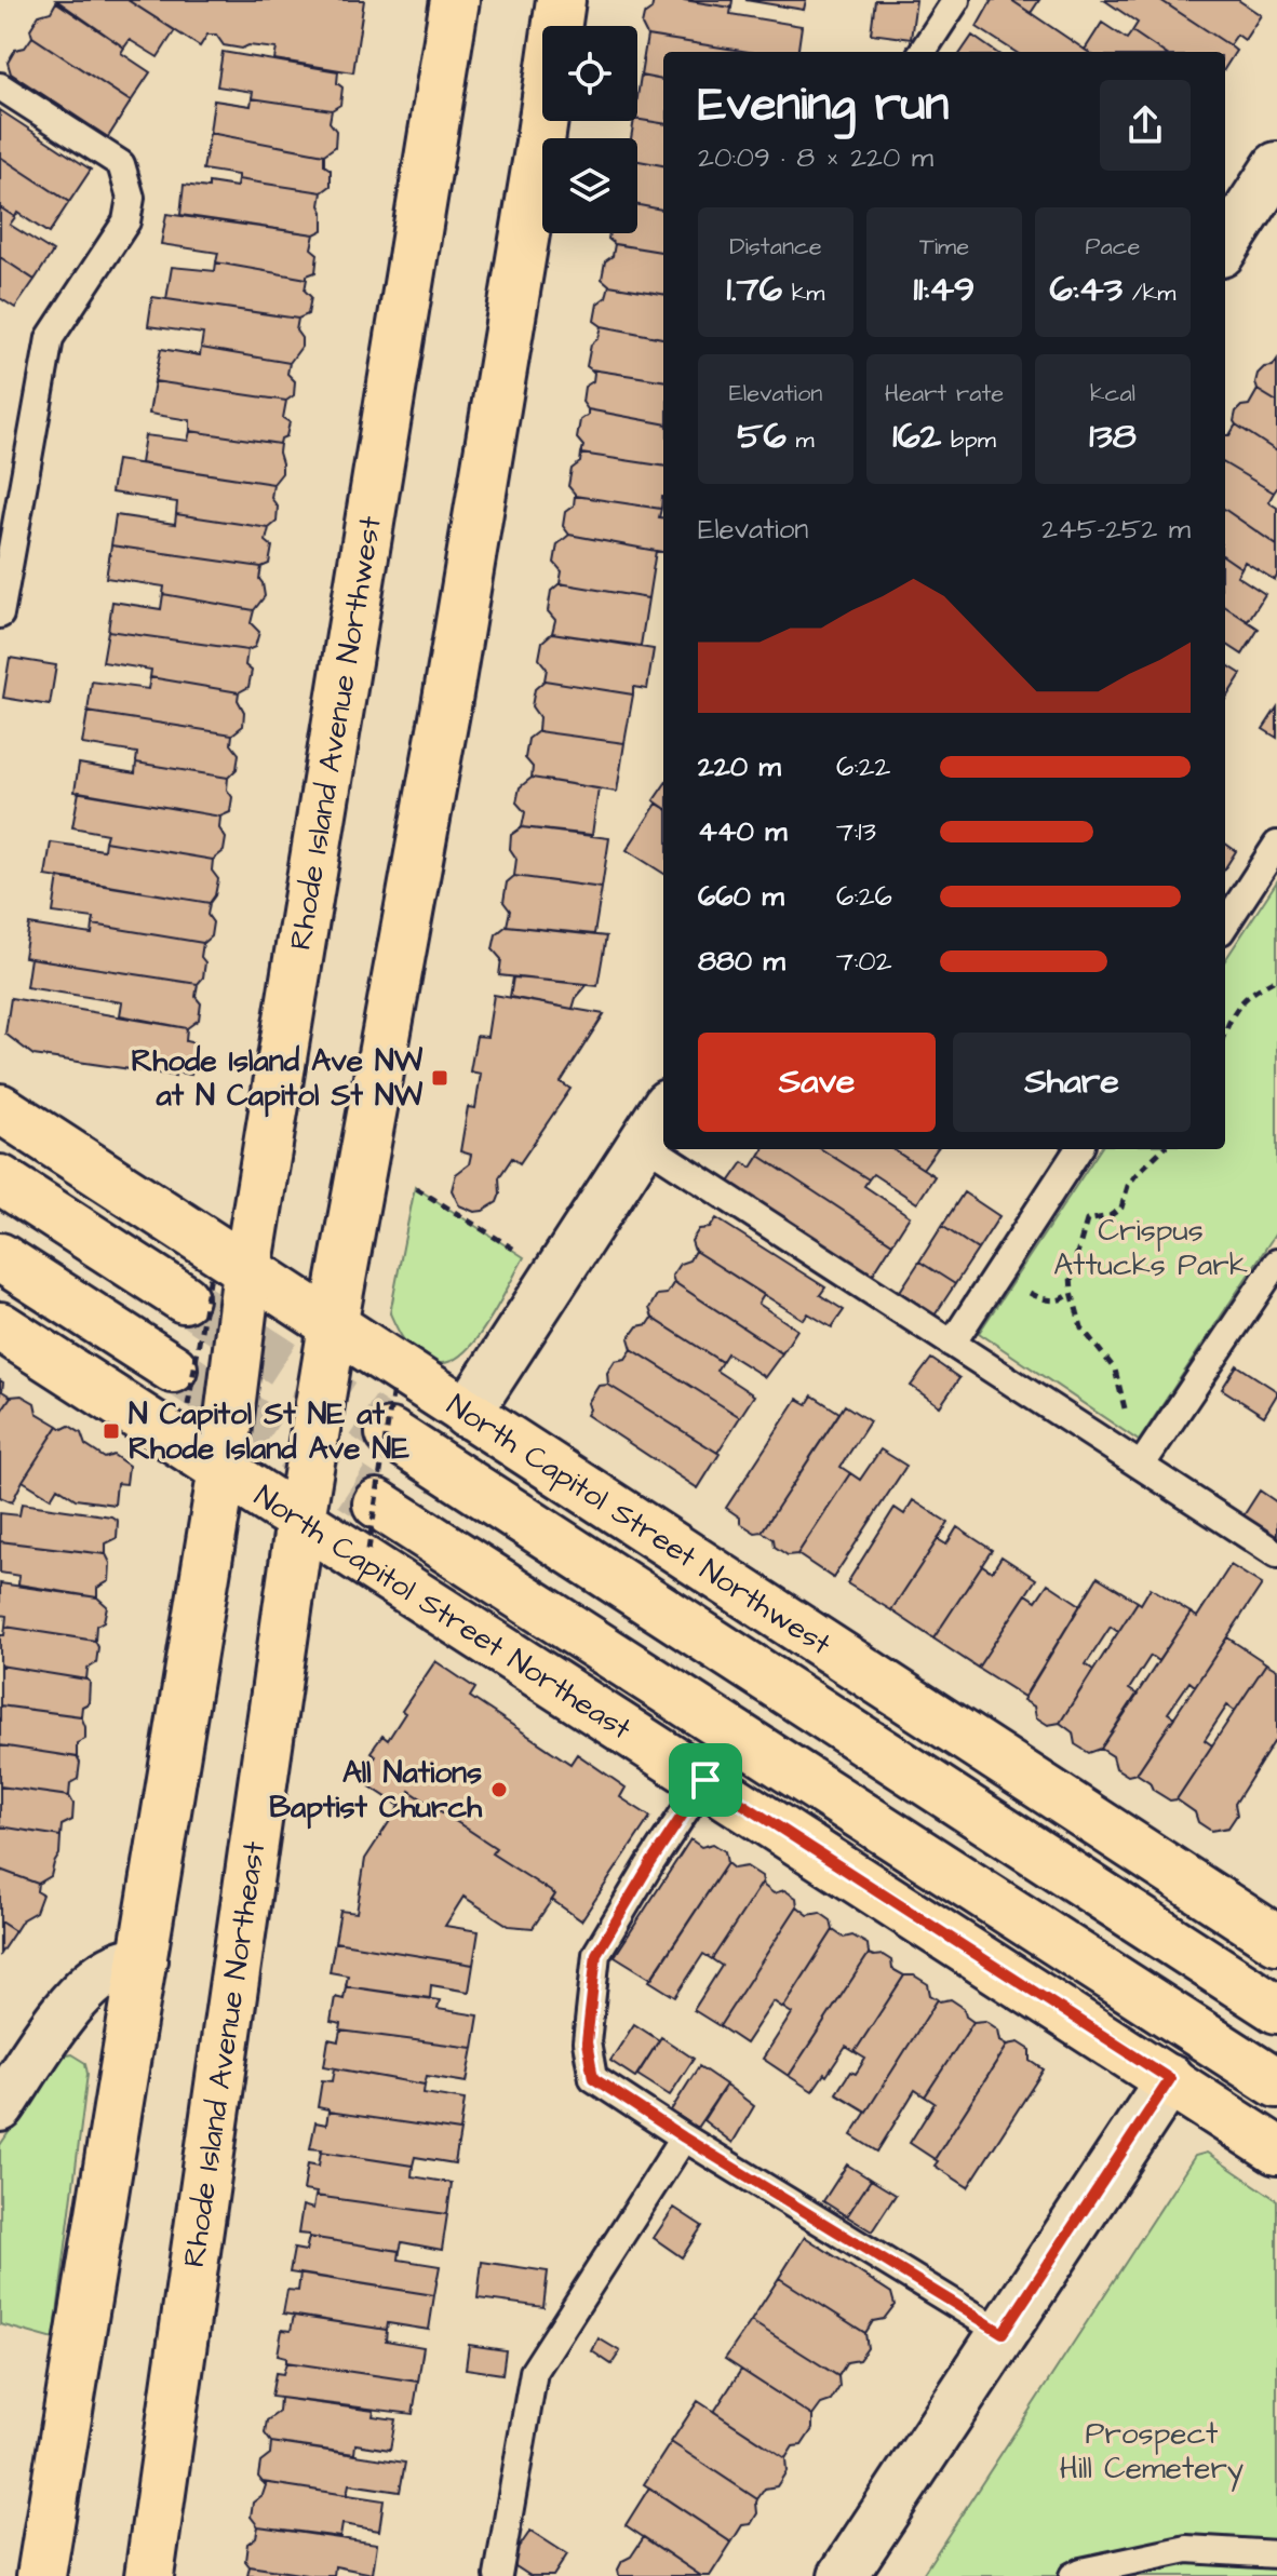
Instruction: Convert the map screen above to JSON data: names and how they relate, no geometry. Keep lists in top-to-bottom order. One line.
{"streets":{"main road":["Rhode Island Avenue Northwest","North Capitol Street Northwest","North Capitol Street Northeast","Rhode Island Avenue Northeast"]},"crossings":[["Rhode Island Avenue Northwest","North Capitol Street Northwest"],["Rhode Island Avenue Northwest","North Capitol Street Northeast"],["North Capitol Street Northwest","Rhode Island Avenue Northeast"],["North Capitol Street Northeast","Rhode Island Avenue Northeast"]],"parks":["Crispus Attucks Park","Prospect Hill Cemetery"],"places":{"transit":["Rhode Island Ave NW at N Capitol St NW","N Capitol St NE at Rhode Island Ave NE"],"other":["All Nations Baptist Church"]},"page":{"heading":["Evening run","20:09 · 8 × 220 m"],"stats":[["Distance","1.76 km"],["Time","11:49"],["Pace","6:43 /km"],["Elevation","56 m"],["Heart rate","162 bpm"],["kcal","138"]],"chart":["Elevation","245–252 m"],"list":[{"name":"220 m","note":"6:22"},{"name":"440 m","note":"7:13"},{"name":"660 m","note":"6:26"},{"name":"880 m","note":"7:02"}],"buttons":["Save","Share"]}}
